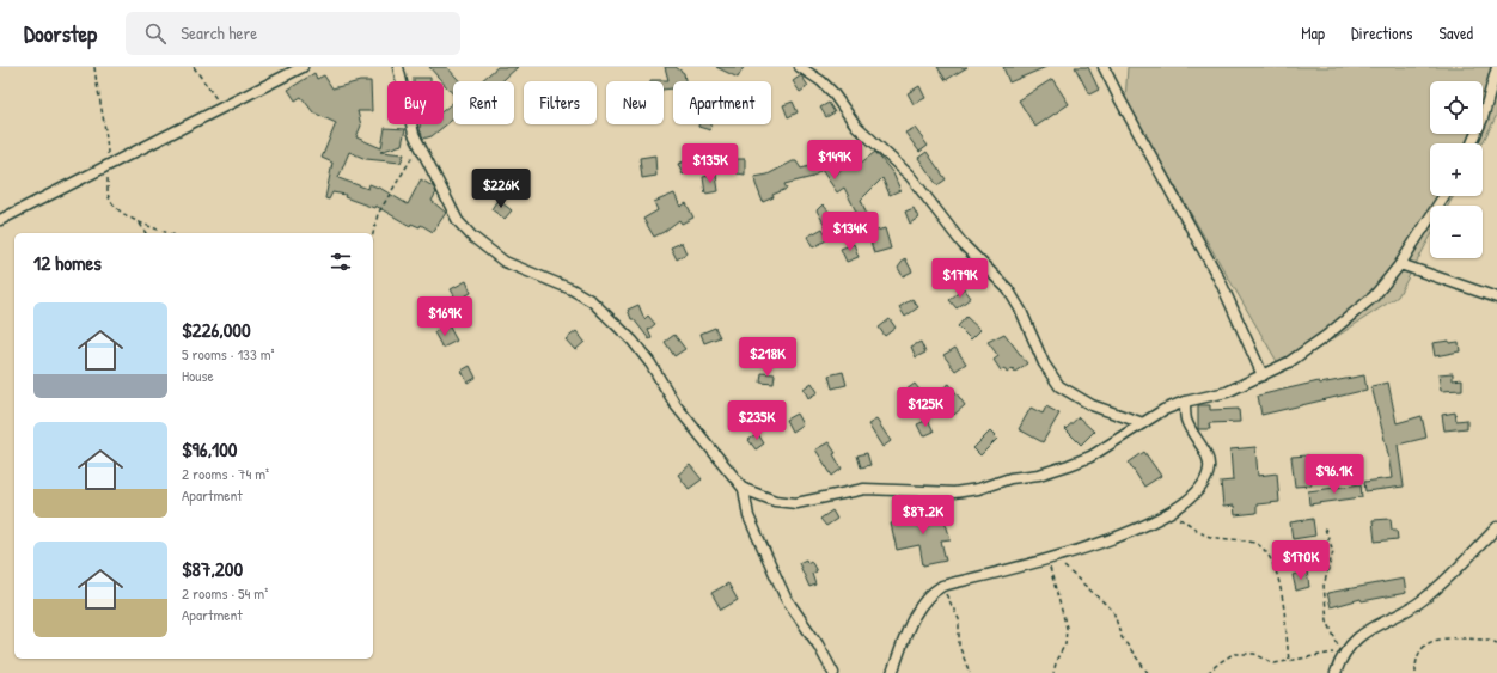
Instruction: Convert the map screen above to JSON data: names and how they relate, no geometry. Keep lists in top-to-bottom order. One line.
{"page":{"header":"Doorstep","search":"Search here","nav":["Map","Directions","Saved"],"map_buttons":["+","−"],"chip":["Buy","Rent","Filters","New","Apartment"],"price":["$149K","$135K","$226K","$134K","$179K","$169K","$218K","$125K","$235K","$96.1K","$87.2K","$170K"],"heading":"12 homes","list":[{"name":"$226,000","note":"5 rooms · 133 m² · House"},{"name":"$96,100","note":"2 rooms · 74 m² · Apartment"},{"name":"$87,200","note":"2 rooms · 54 m² · Apartment"}]}}
